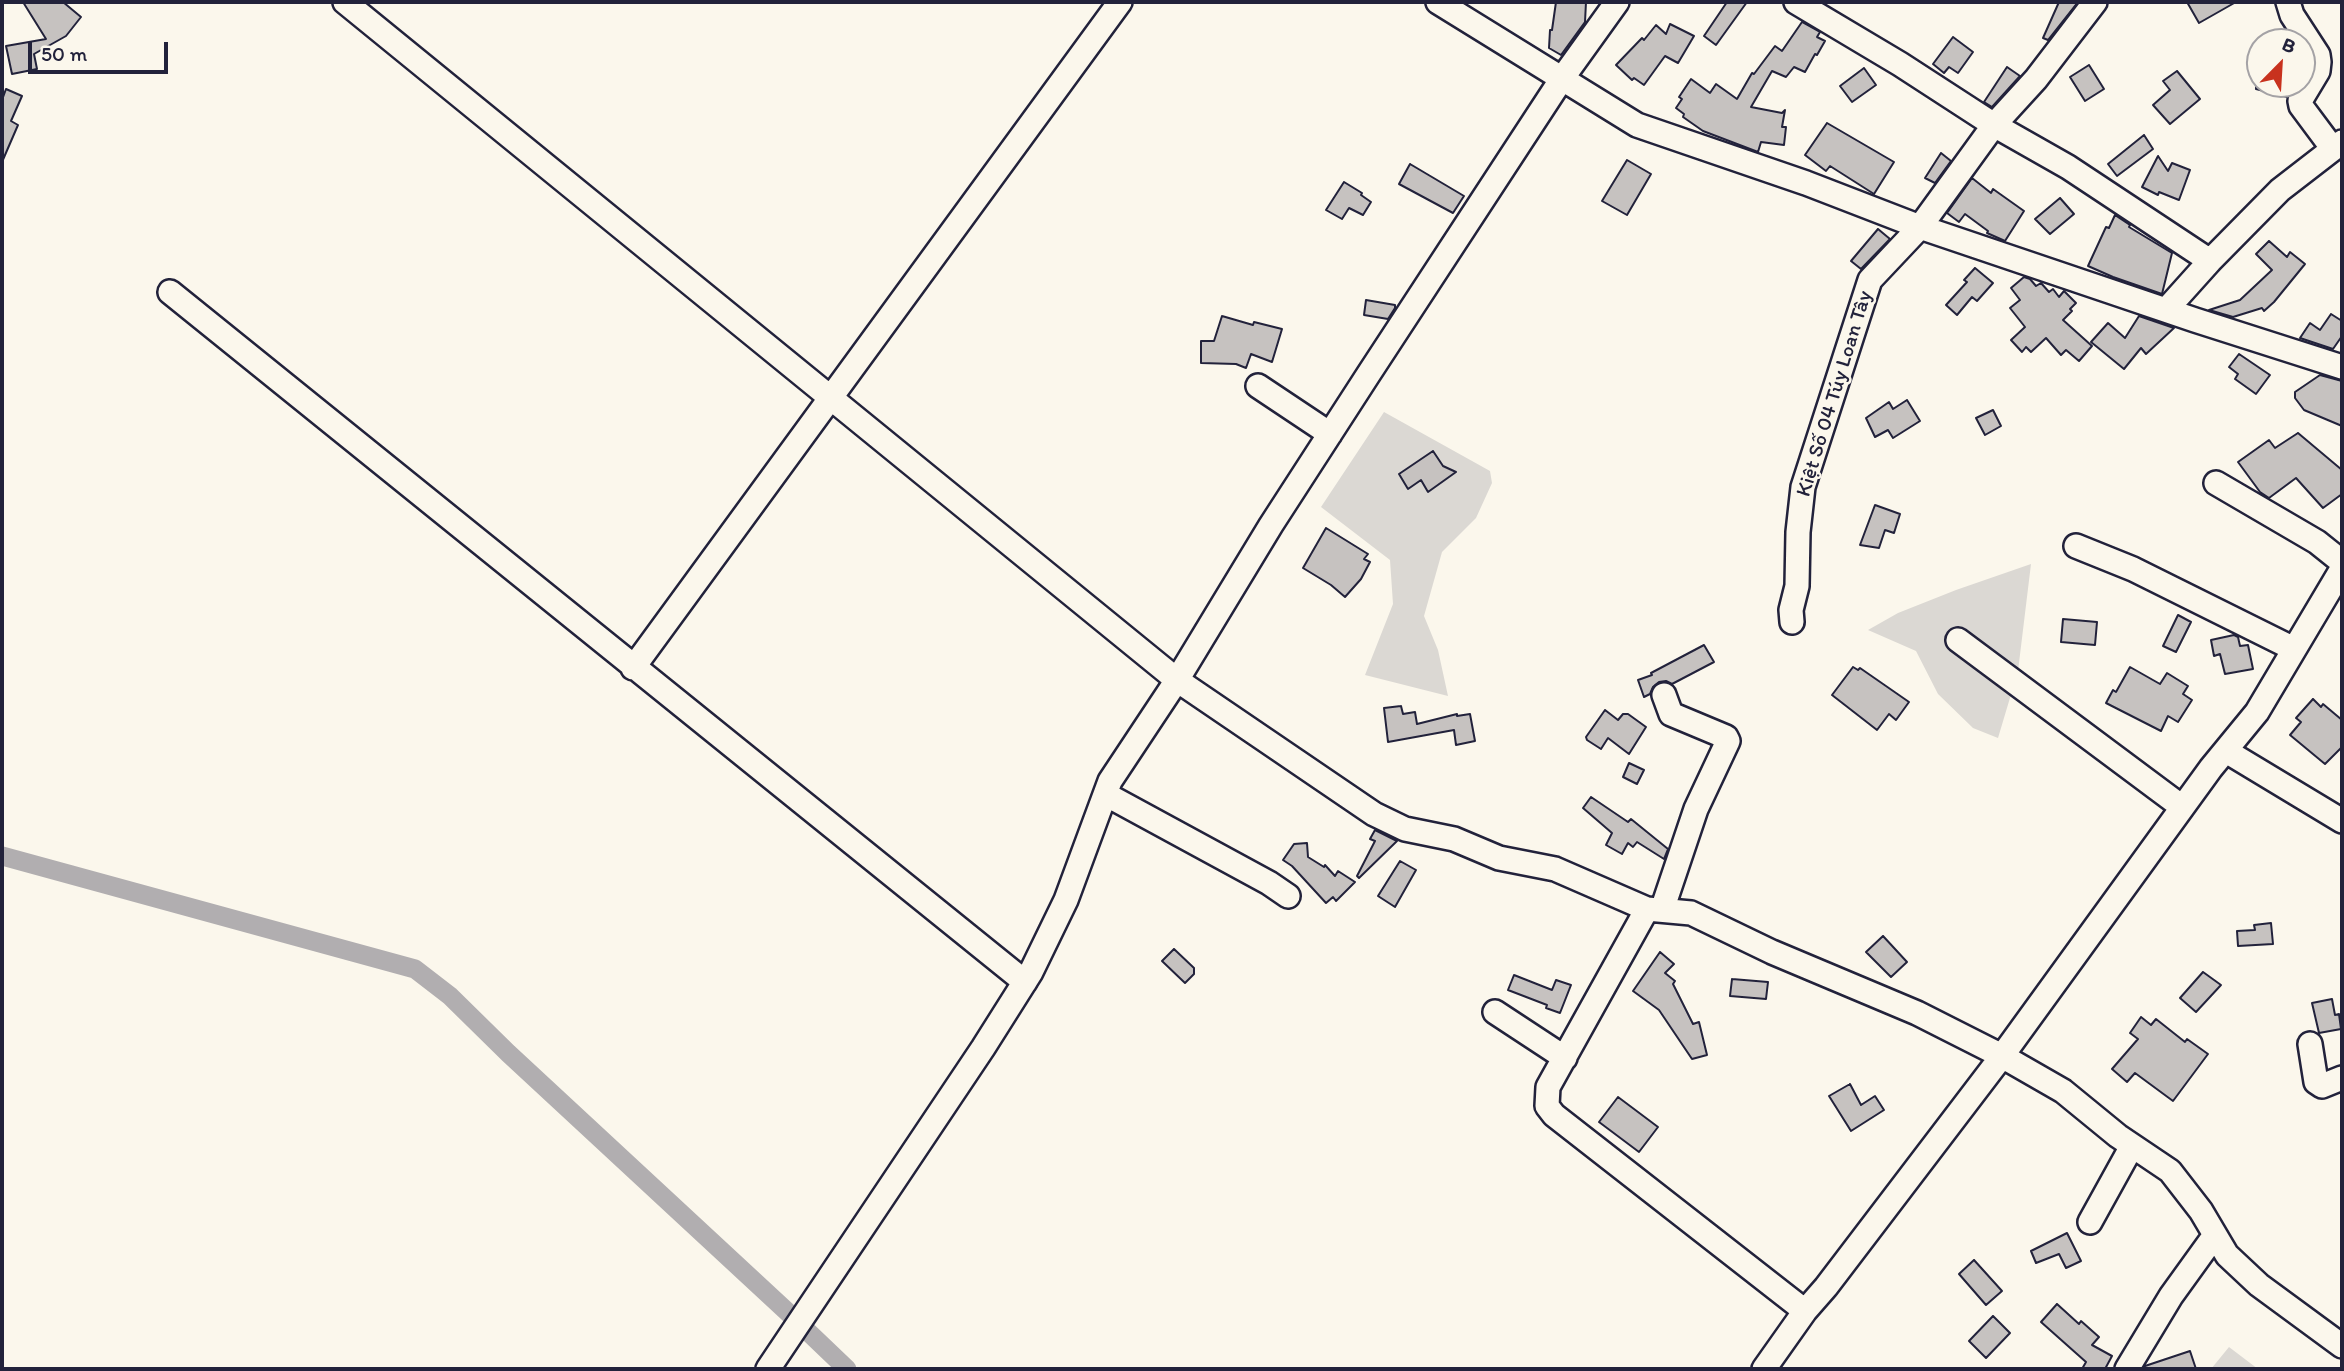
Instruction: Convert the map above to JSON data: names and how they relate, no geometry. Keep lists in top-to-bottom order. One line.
{"streets":{"street":["Kiệt Số 04 Túy Loan Tây"]},"scale_bar":"50 m","north":"top right"}
